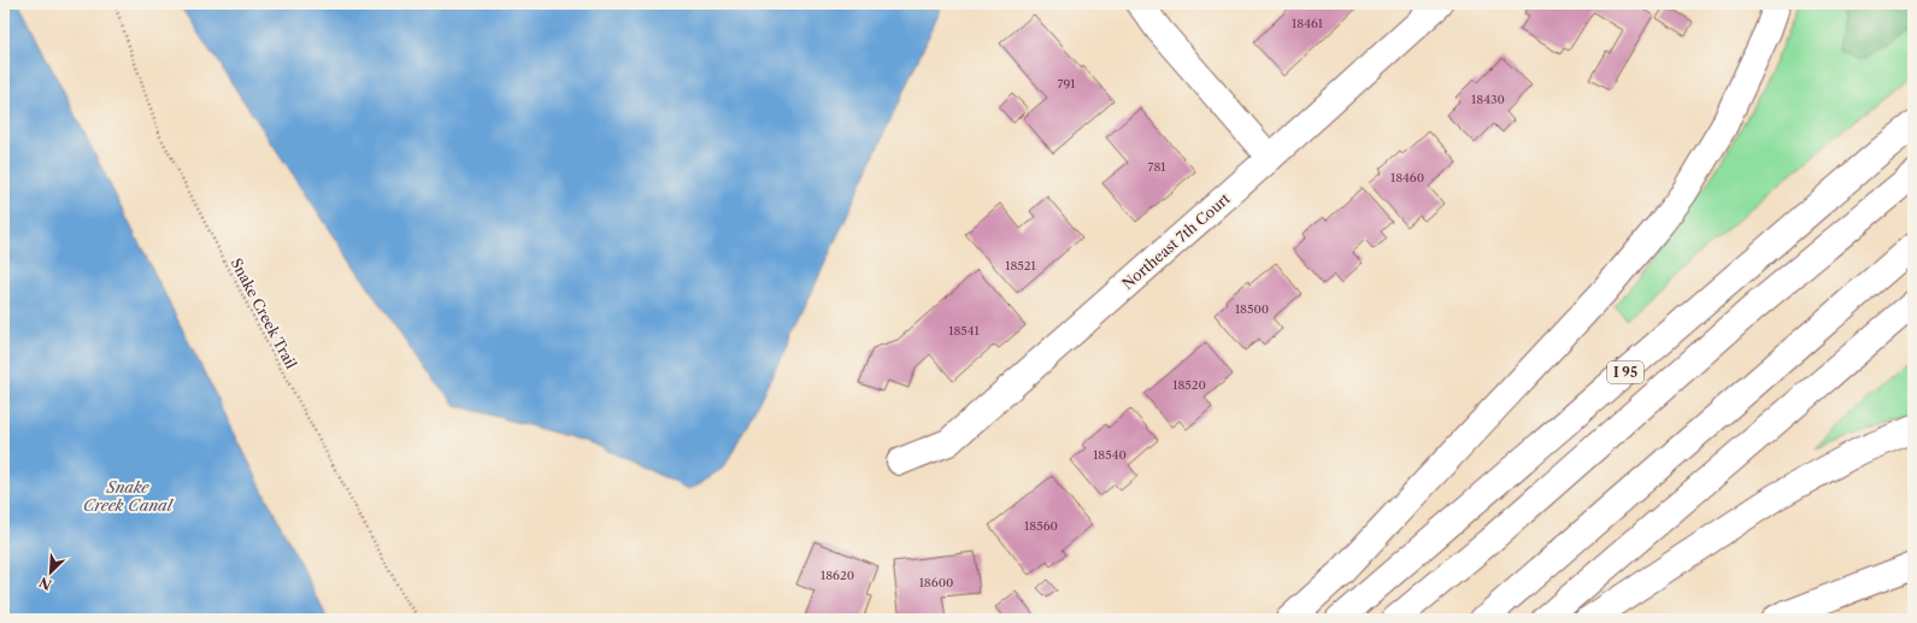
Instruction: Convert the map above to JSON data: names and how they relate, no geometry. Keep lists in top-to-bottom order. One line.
{"streets":{"main road":["Northeast 7th Court","I 95"],"path":["Snake Creek Trail"]},"water":["Snake Creek Canal"],"house_numbers":["18461","791","18430","781","18460","18521","18500","18541","18520","18540","18560","18620","18600"],"north":"bottom left"}
